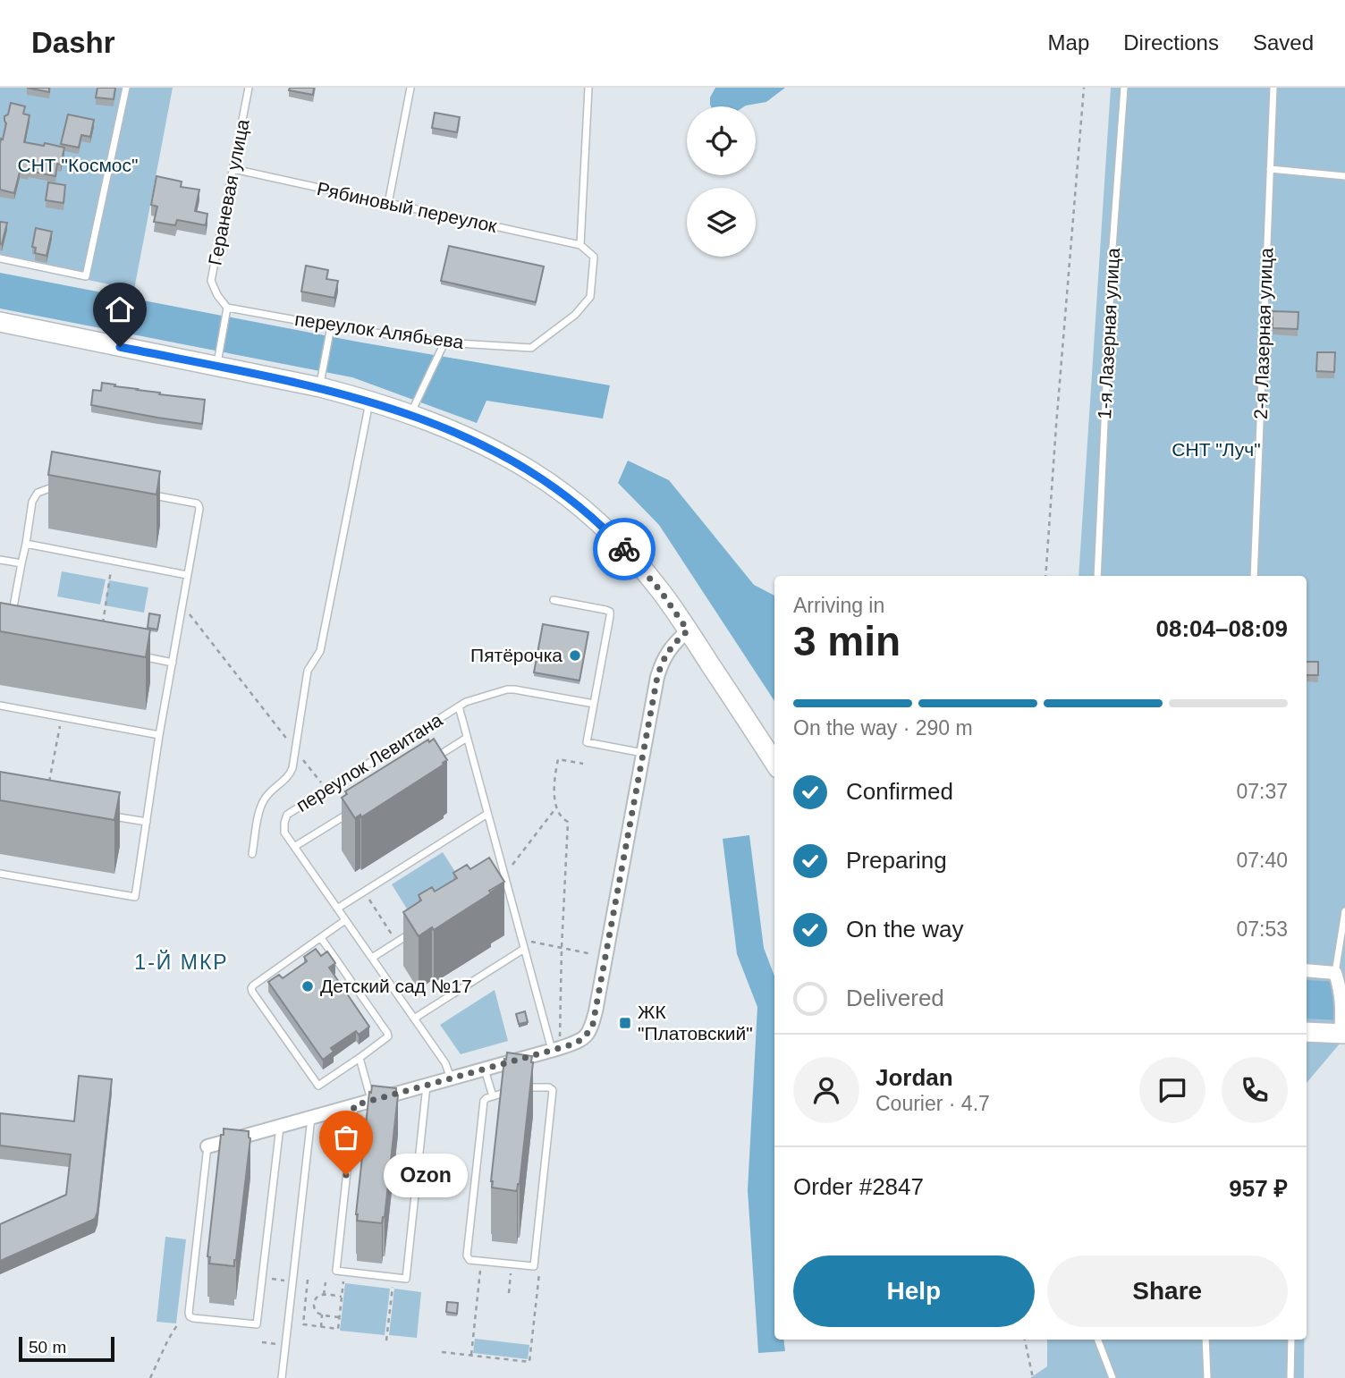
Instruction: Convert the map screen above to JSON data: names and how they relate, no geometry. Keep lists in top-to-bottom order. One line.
{"streets":{"lane":["Гераневая улица","Рябиновый переулок","переулок Алябьева","1-я Лазерная улица","2-я Лазерная улица","переулок Левитана"]},"crossings":[["Гераневая улица","Рябиновый переулок"],["Гераневая улица","переулок Алябьева"],["Рябиновый переулок","переулок Алябьева"]],"districts":["1-Й МКР"],"parks":["СНТ \"Космос\"","СНТ \"Луч\""],"places":{"other":["Пятёрочка","Детский сад №17","Ozon"],"transit":["ЖК \"Платовский\""]},"scale_bar":"50 m","page":{"header":"Dashr","nav":["Map","Directions","Saved"],"heading":["3 min","Arriving in","08:04–08:09"],"panel":["Jordan","Courier · 4.7","Order #2847","957 ₽"],"bar":"On the way · 290 m","list":[["Confirmed","07:37"],["Preparing","07:40"],["On the way","07:53"],"Delivered"],"bubble":"Ozon","buttons":["Help","Share"],"scale":"50 m"}}
